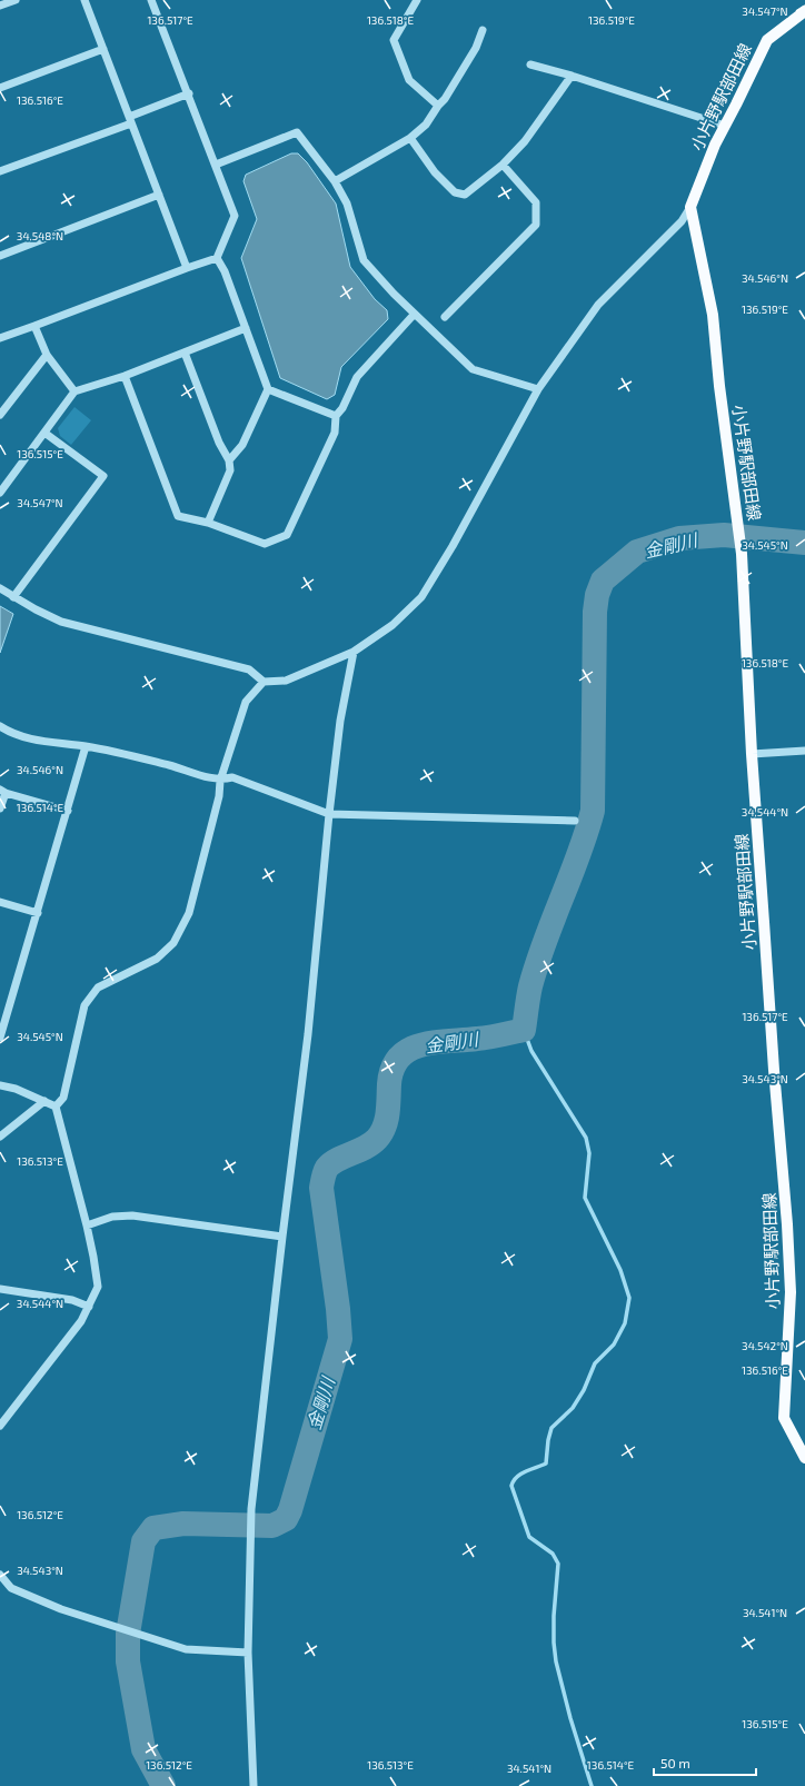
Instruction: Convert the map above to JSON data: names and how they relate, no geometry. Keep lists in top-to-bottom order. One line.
{"streets":{"main road":["小片野駅部田線"]},"water":["金剛川"],"scale_bar":"50 m","coordinates":["34.547°N","136.519°E","136.517°E","136.518°E","136.516°E","34.548°N","34.546°N","136.515°E","34.545°N","136.514°E","34.544°N","34.543°N","136.513°E","34.542°N","136.512°E","34.541°N"]}
